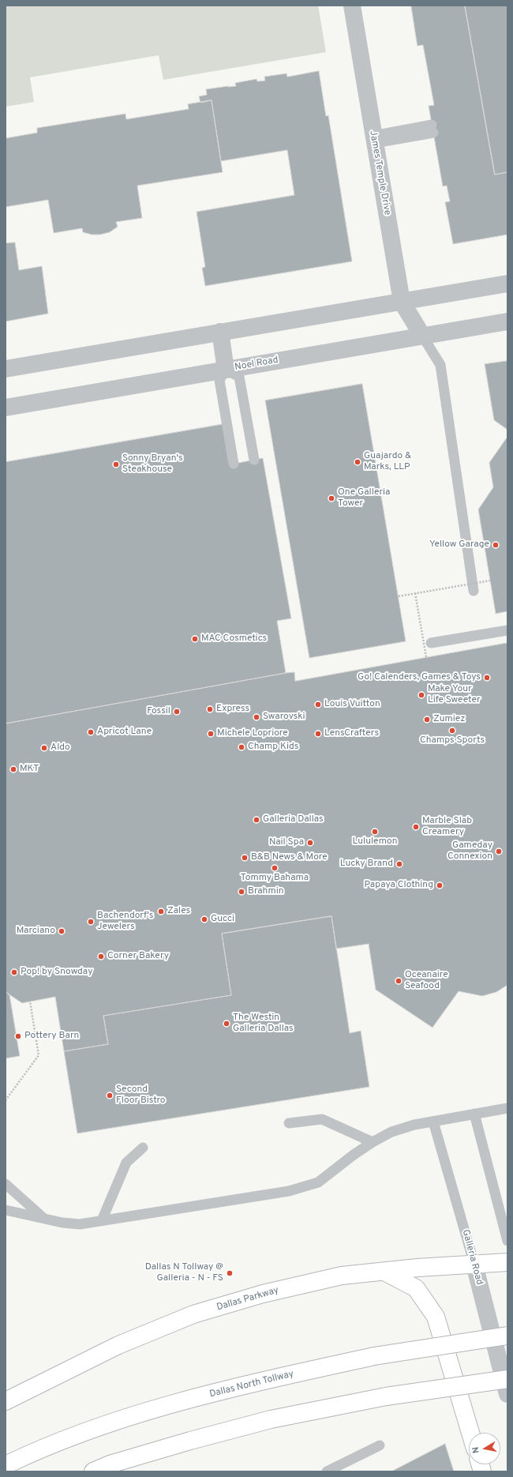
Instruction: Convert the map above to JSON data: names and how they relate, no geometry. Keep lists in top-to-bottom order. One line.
{"streets":{"main road":["Dallas Parkway","Dallas North Tollway"],"street":["James Temple Drive","Noel Road","Galleria Road"]},"crossings":[["James Temple Drive","Noel Road"],["Galleria Road","Dallas Parkway"]],"places":["Guajardo & Marks, LLP","Sonny Bryan's Steakhouse","One Galleria Tower","Yellow Garage","MAC Cosmetics","Go! Calenders, Games & Toys","Make Your Life Sweeter","Louis Vuitton","Express","Fossil","Swarovski","Zumiez","Champs Sports","Apricot Lane","Michele Lopriore","LensCrafters","Champ Kids","Aldo","MKT","Galleria Dallas","Marble Slab Creamery","Lululemon","Nail Spa","Gameday Connexion","B&B News & More","Lucky Brand","Tommy Bahama","Papaya Clothing","Brahmin","Zales","Gucci","Bachendorf's Jewelers","Marciano","Corner Bakery","Pop! by Snowday","Oceanaire Seafood","The Westin Galleria Dallas","Pottery Barn","Second Floor Bistro","Dallas N Tollway @ Galleria - N - FS"],"north":"left"}
